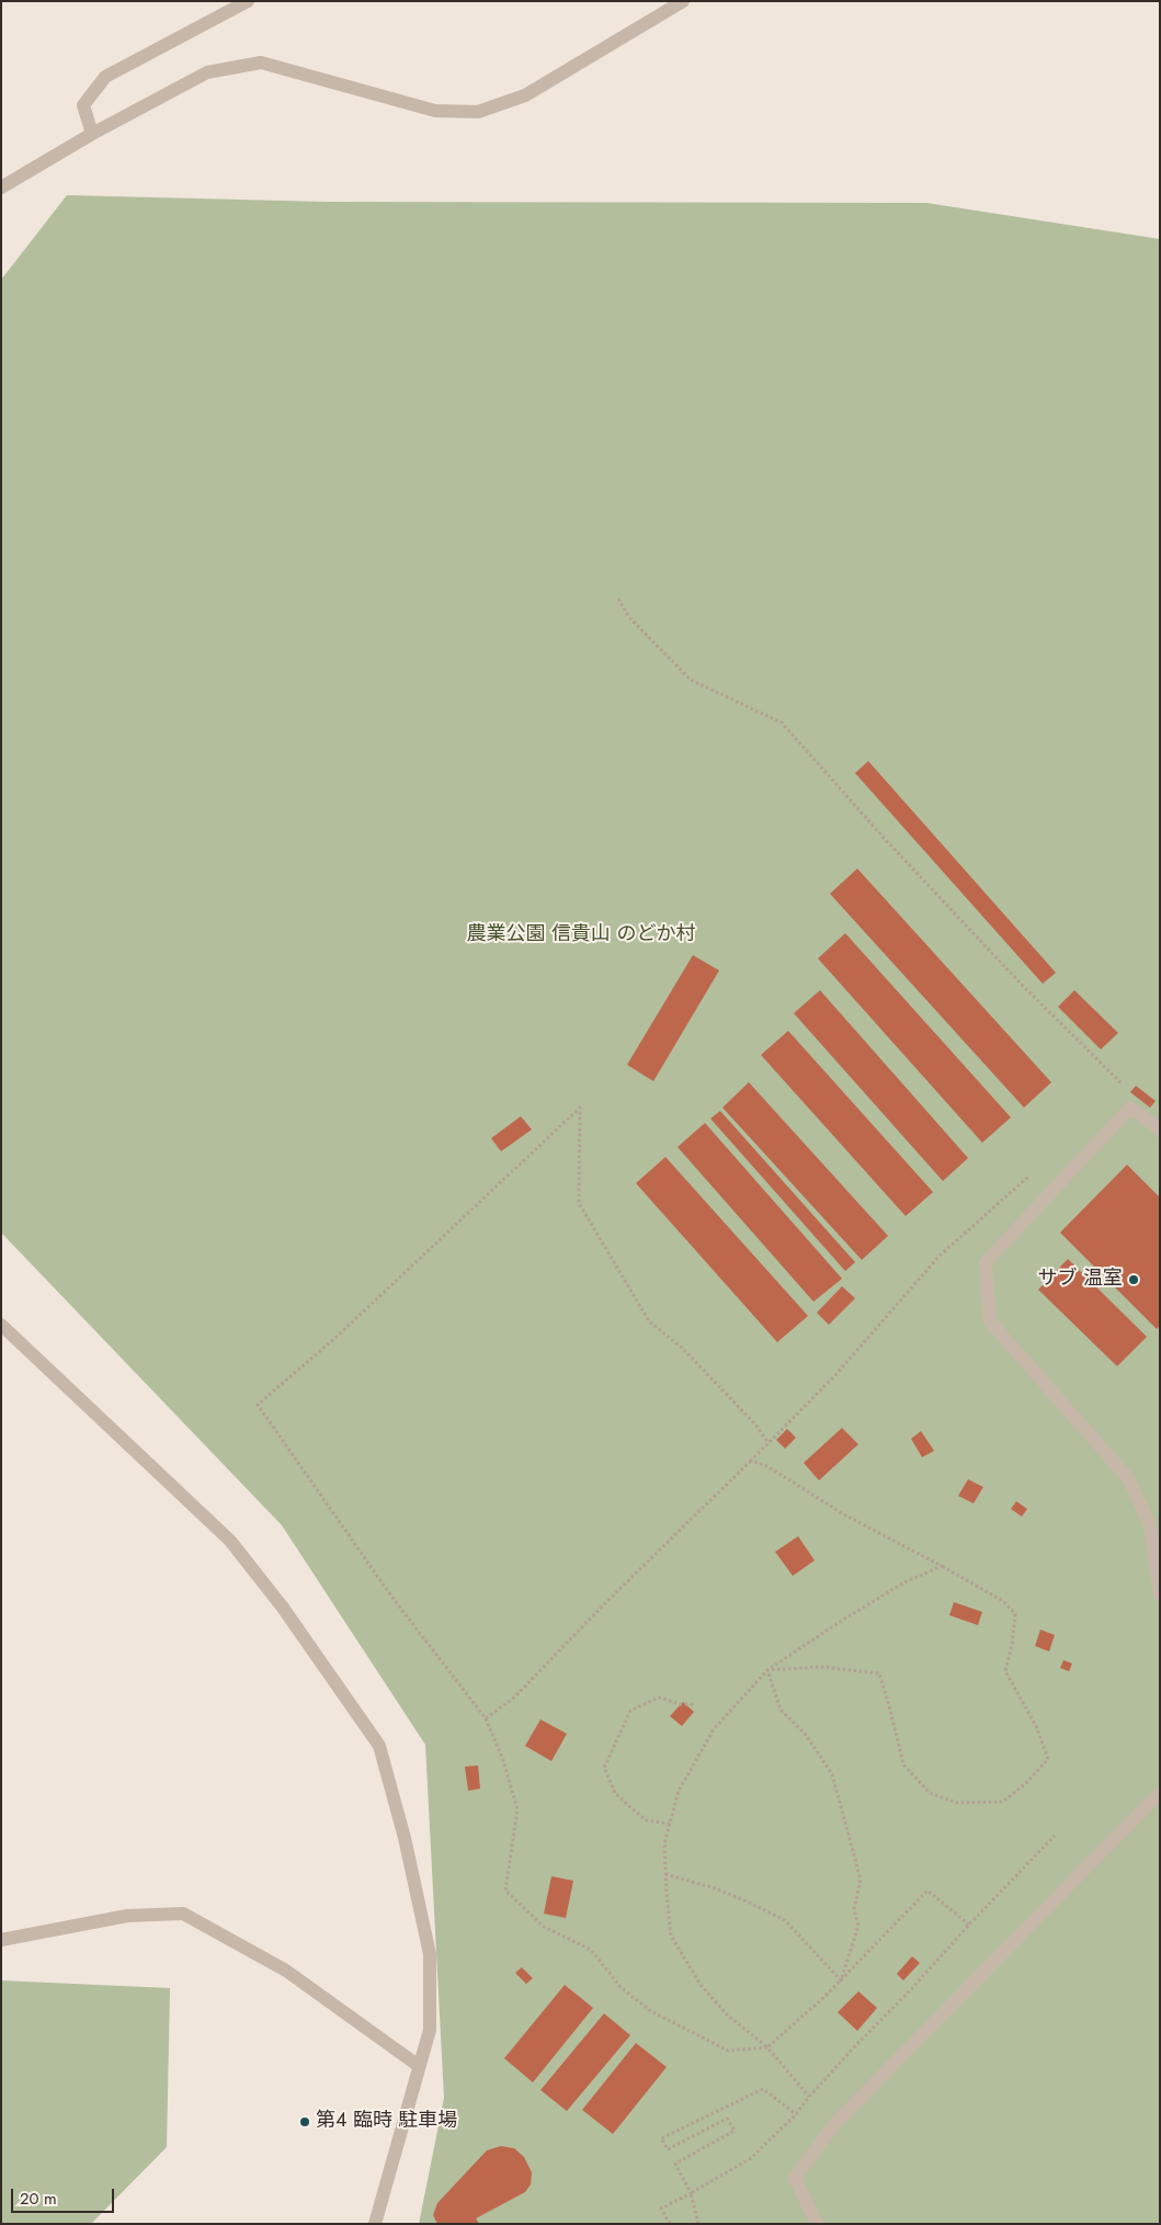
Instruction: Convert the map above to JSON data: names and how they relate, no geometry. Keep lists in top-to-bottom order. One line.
{"parks":["農業公園 信貴山 のどか村"],"places":["サブ 温室","第4 臨時 駐車場"],"scale_bar":"20 m"}
